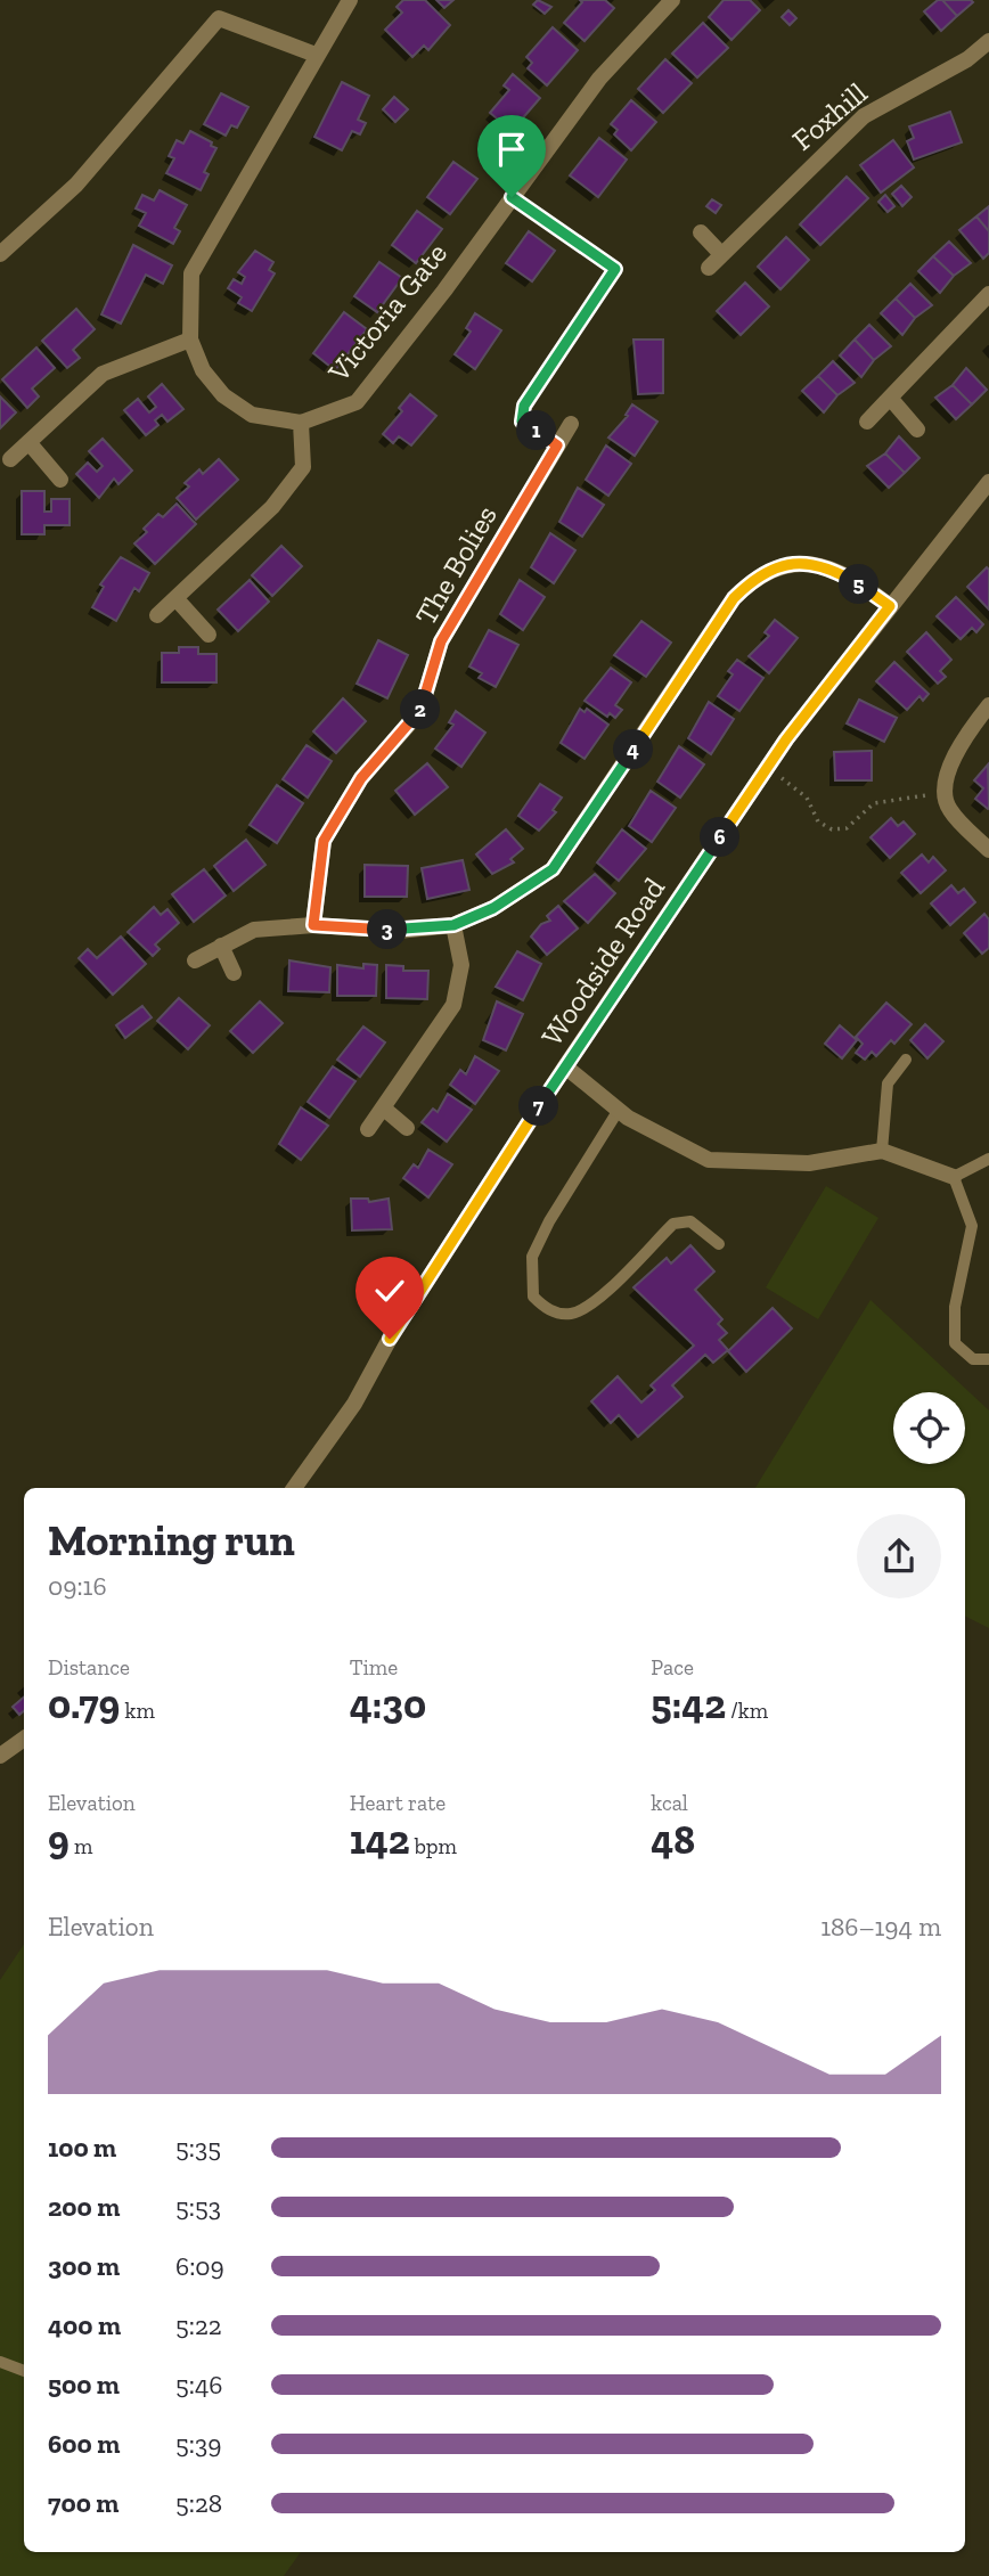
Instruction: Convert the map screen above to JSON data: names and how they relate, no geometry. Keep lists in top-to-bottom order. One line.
{"streets":{"street":["Foxhill","Victoria Gate","The Bolies","Woodside Road"]},"page":{"pins":["1","5","2","4","6","3","7"],"heading":["Morning run","09:16"],"stats":[["Distance","0.79 km"],["Time","4:30"],["Pace","5:42 /km"],["Elevation","9 m"],["Heart rate","142 bpm"],["kcal","48"]],"chart":["Elevation","186–194 m"],"list":[{"name":"100 m","note":"5:35"},{"name":"200 m","note":"5:53"},{"name":"300 m","note":"6:09"},{"name":"400 m","note":"5:22"},{"name":"500 m","note":"5:46"},{"name":"600 m","note":"5:39"},{"name":"700 m","note":"5:28"}]}}
